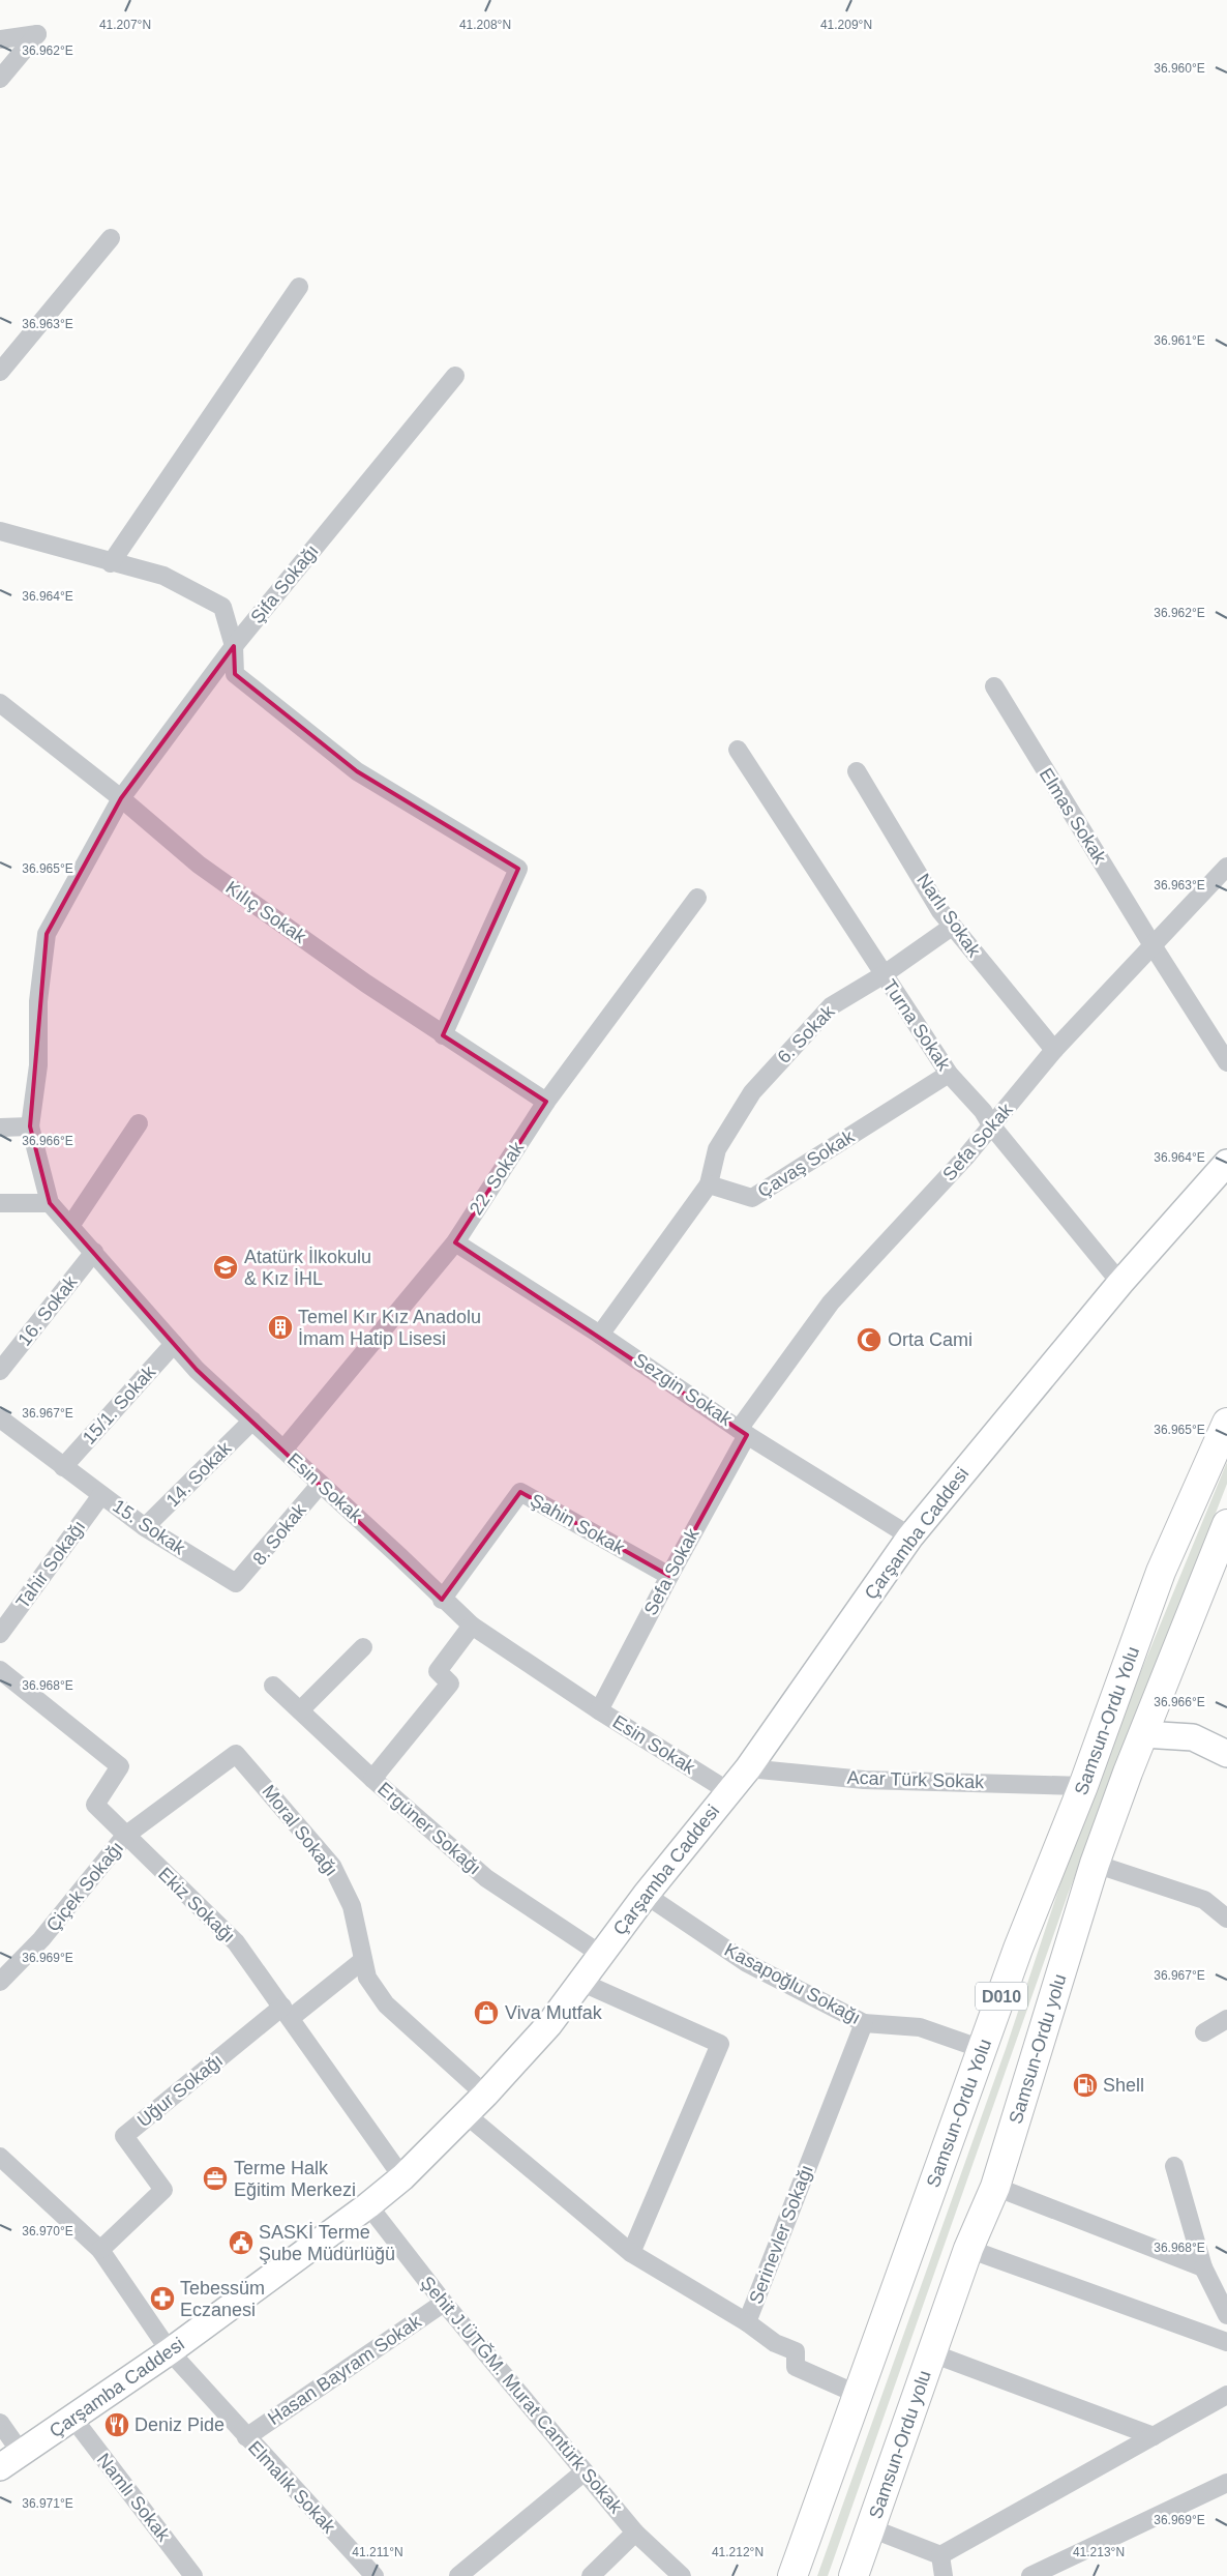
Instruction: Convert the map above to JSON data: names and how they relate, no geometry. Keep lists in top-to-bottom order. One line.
{"streets":{"highway":["Samsun-Ordu Yolu","D010","Samsun-Ordu yolu"],"main road":["Çarşamba Caddesi"],"street":["Şifa Sokağı","Elmas Sokak","Kılıç Sokak","Narlı Sokak","Turna Sokak","6. Sokak","Sefa Sokak","Çavaş Sokak","22. Sokak","16. Sokak","Sezgin Sokak","15/1. Sokak","14. Sokak","Esin Sokak","Şahin Sokak","15. Sokak","8. Sokak","Tahir Sokağı","Acar Türk Sokak","Ergüner Sokağı","Moral Sokağı","Çiçek Sokağı","Ekiz Sokağı","Kasapoğlu Sokağı","Uğur Sokağı","Serinevler Sokağı","Hasan Bayram Sokak","Şehit J.ÜTĞM. Murat Cantürk Sokak","Elmalık Sokak","Namlı Sokak"]},"crossings":[["Şifa Sokağı","Kılıç Sokak"],["Şifa Sokağı","Esin Sokak"],["Elmas Sokak","Sefa Sokak"],["Kılıç Sokak","22. Sokak"],["Narlı Sokak","6. Sokak"],["Narlı Sokak","Sefa Sokak"],["Turna Sokak","6. Sokak"],["Turna Sokak","Sefa Sokak"],["Turna Sokak","Çavaş Sokak"],["Turna Sokak","Çarşamba Caddesi"],["6. Sokak","Çavaş Sokak"],["Sefa Sokak","Sezgin Sokak"],["Sefa Sokak","Esin Sokak"],["Sefa Sokak","Şahin Sokak"],["22. Sokak","Sezgin Sokak"],["22. Sokak","Esin Sokak"],["16. Sokak","Esin Sokak"],["Sezgin Sokak","Çarşamba Caddesi"],["15/1. Sokak","Esin Sokak"],["15/1. Sokak","15. Sokak"],["14. Sokak","Esin Sokak"],["14. Sokak","15. Sokak"],["Esin Sokak","Şahin Sokak"],["Esin Sokak","Çarşamba Caddesi"],["Esin Sokak","8. Sokak"],["15. Sokak","8. Sokak"],["15. Sokak","Tahir Sokağı"],["Çarşamba Caddesi","Acar Türk Sokak"],["Çarşamba Caddesi","Ergüner Sokağı"],["Çarşamba Caddesi","Moral Sokağı"],["Çarşamba Caddesi","Ekiz Sokağı"],["Çarşamba Caddesi","Kasapoğlu Sokağı"],["Çarşamba Caddesi","Serinevler Sokağı"],["Çarşamba Caddesi","Şehit J.ÜTĞM. Murat Cantürk Sokak"],["Çarşamba Caddesi","Elmalık Sokak"],["Çarşamba Caddesi","Namlı Sokak"],["Samsun-Ordu Yolu","Acar Türk Sokak"],["Samsun-Ordu Yolu","Kasapoğlu Sokağı"],["Moral Sokağı","Çiçek Sokağı"],["Moral Sokağı","Ekiz Sokağı"],["Moral Sokağı","Uğur Sokağı"],["Çiçek Sokağı","Ekiz Sokağı"],["Ekiz Sokağı","Uğur Sokağı"],["Kasapoğlu Sokağı","Serinevler Sokağı"],["Uğur Sokağı","Elmalık Sokak"],["Hasan Bayram Sokak","Şehit J.ÜTĞM. Murat Cantürk Sokak"],["Hasan Bayram Sokak","Elmalık Sokak"]],"places":{"school or university":["Atatürk İlkokulu & Kız İHL"],"building":["Temel Kır Kız Anadolu İmam Hatip Lisesi"],"mosque":["Orta Cami"],"shop":["Viva Mutfak"],"fuel station":["Shell"],"office":["Terme Halk Eğitim Merkezi"],"public building":["SASKİ Terme Şube Müdürlüğü"],"pharmacy":["Tebessüm Eczanesi"],"restaurant":["Deniz Pide"]},"coordinates":["41.207°N","41.208°N","41.209°N","36.962°E","36.960°E","36.963°E","36.961°E","36.964°E","36.965°E","36.966°E","36.967°E","36.968°E","36.969°E","36.970°E","36.971°E","41.211°N","41.212°N","41.213°N"]}
